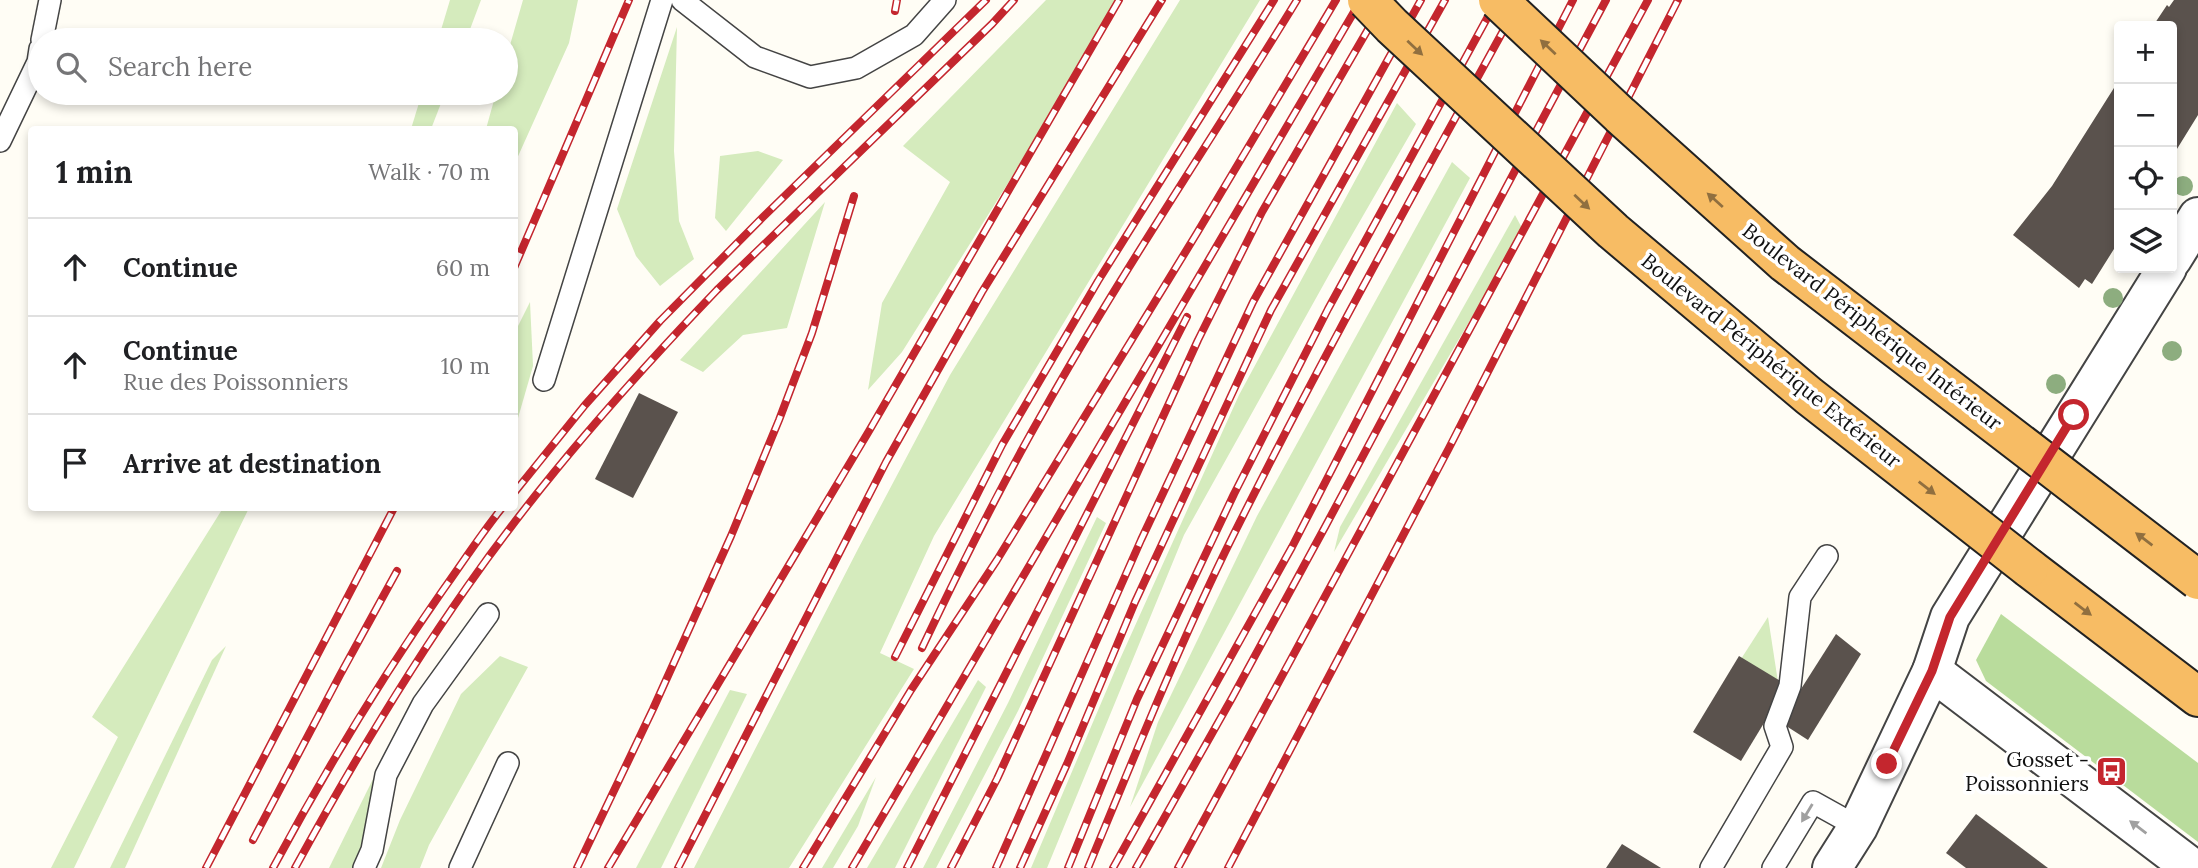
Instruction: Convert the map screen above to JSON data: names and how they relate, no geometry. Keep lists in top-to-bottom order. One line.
{"streets":{"highway":["Boulevard Périphérique Intérieur","Boulevard Périphérique Extérieur"]},"one_way":["Boulevard Périphérique Intérieur","Boulevard Périphérique Extérieur"],"places":{"bus stop":["Gosset - Poissonniers"]},"page":{"map_buttons":["+","−"],"search":"Search here","heading":["1 min","Walk · 70 m"],"list":[["Continue","60 m"],["Continue","Rue des Poissonniers","10 m"],"Arrive at destination"]}}
